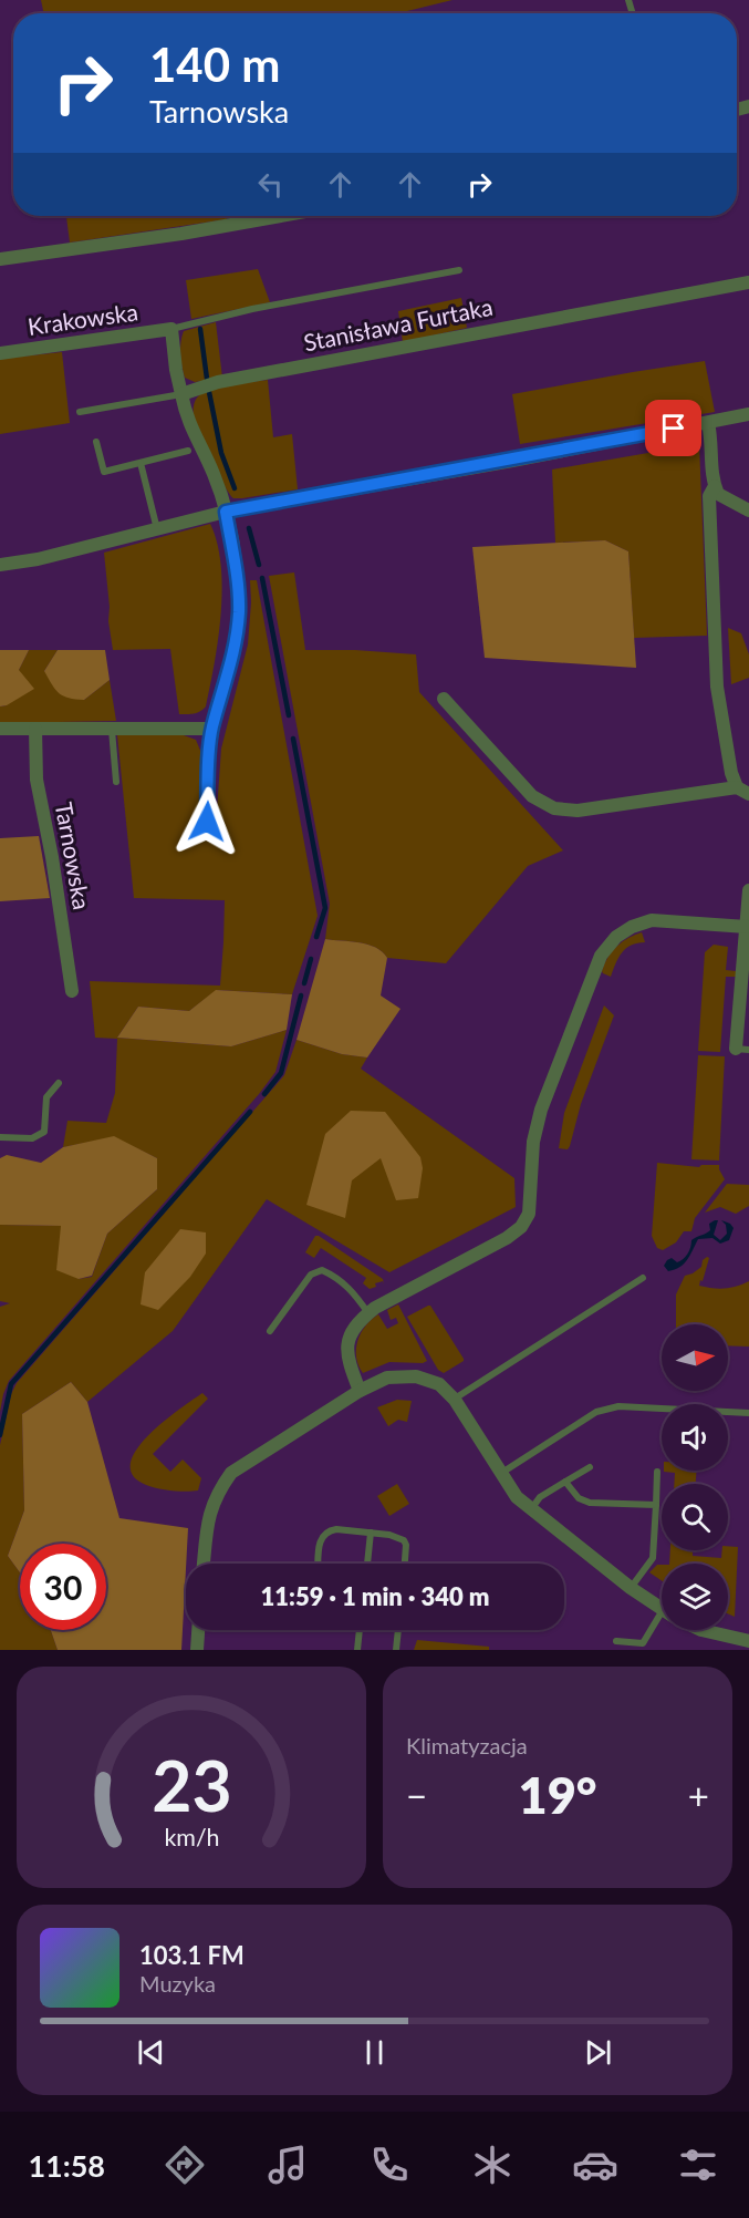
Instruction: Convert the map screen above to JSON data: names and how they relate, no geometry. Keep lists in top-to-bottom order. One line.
{"streets":{"street":["Krakowska","Stanisława Furtaka","Tarnowska"]},"north":"right","page":{"turn":["140 m","Tarnowska"],"limit":"30","trip":"11:59 · 1 min · 340 m","tile":"Klimatyzacja","heat":["−","19°","+"],"song":["103.1 FM","Muzyka"],"tabs":"11:58","gauge":["23","km/h"]}}
